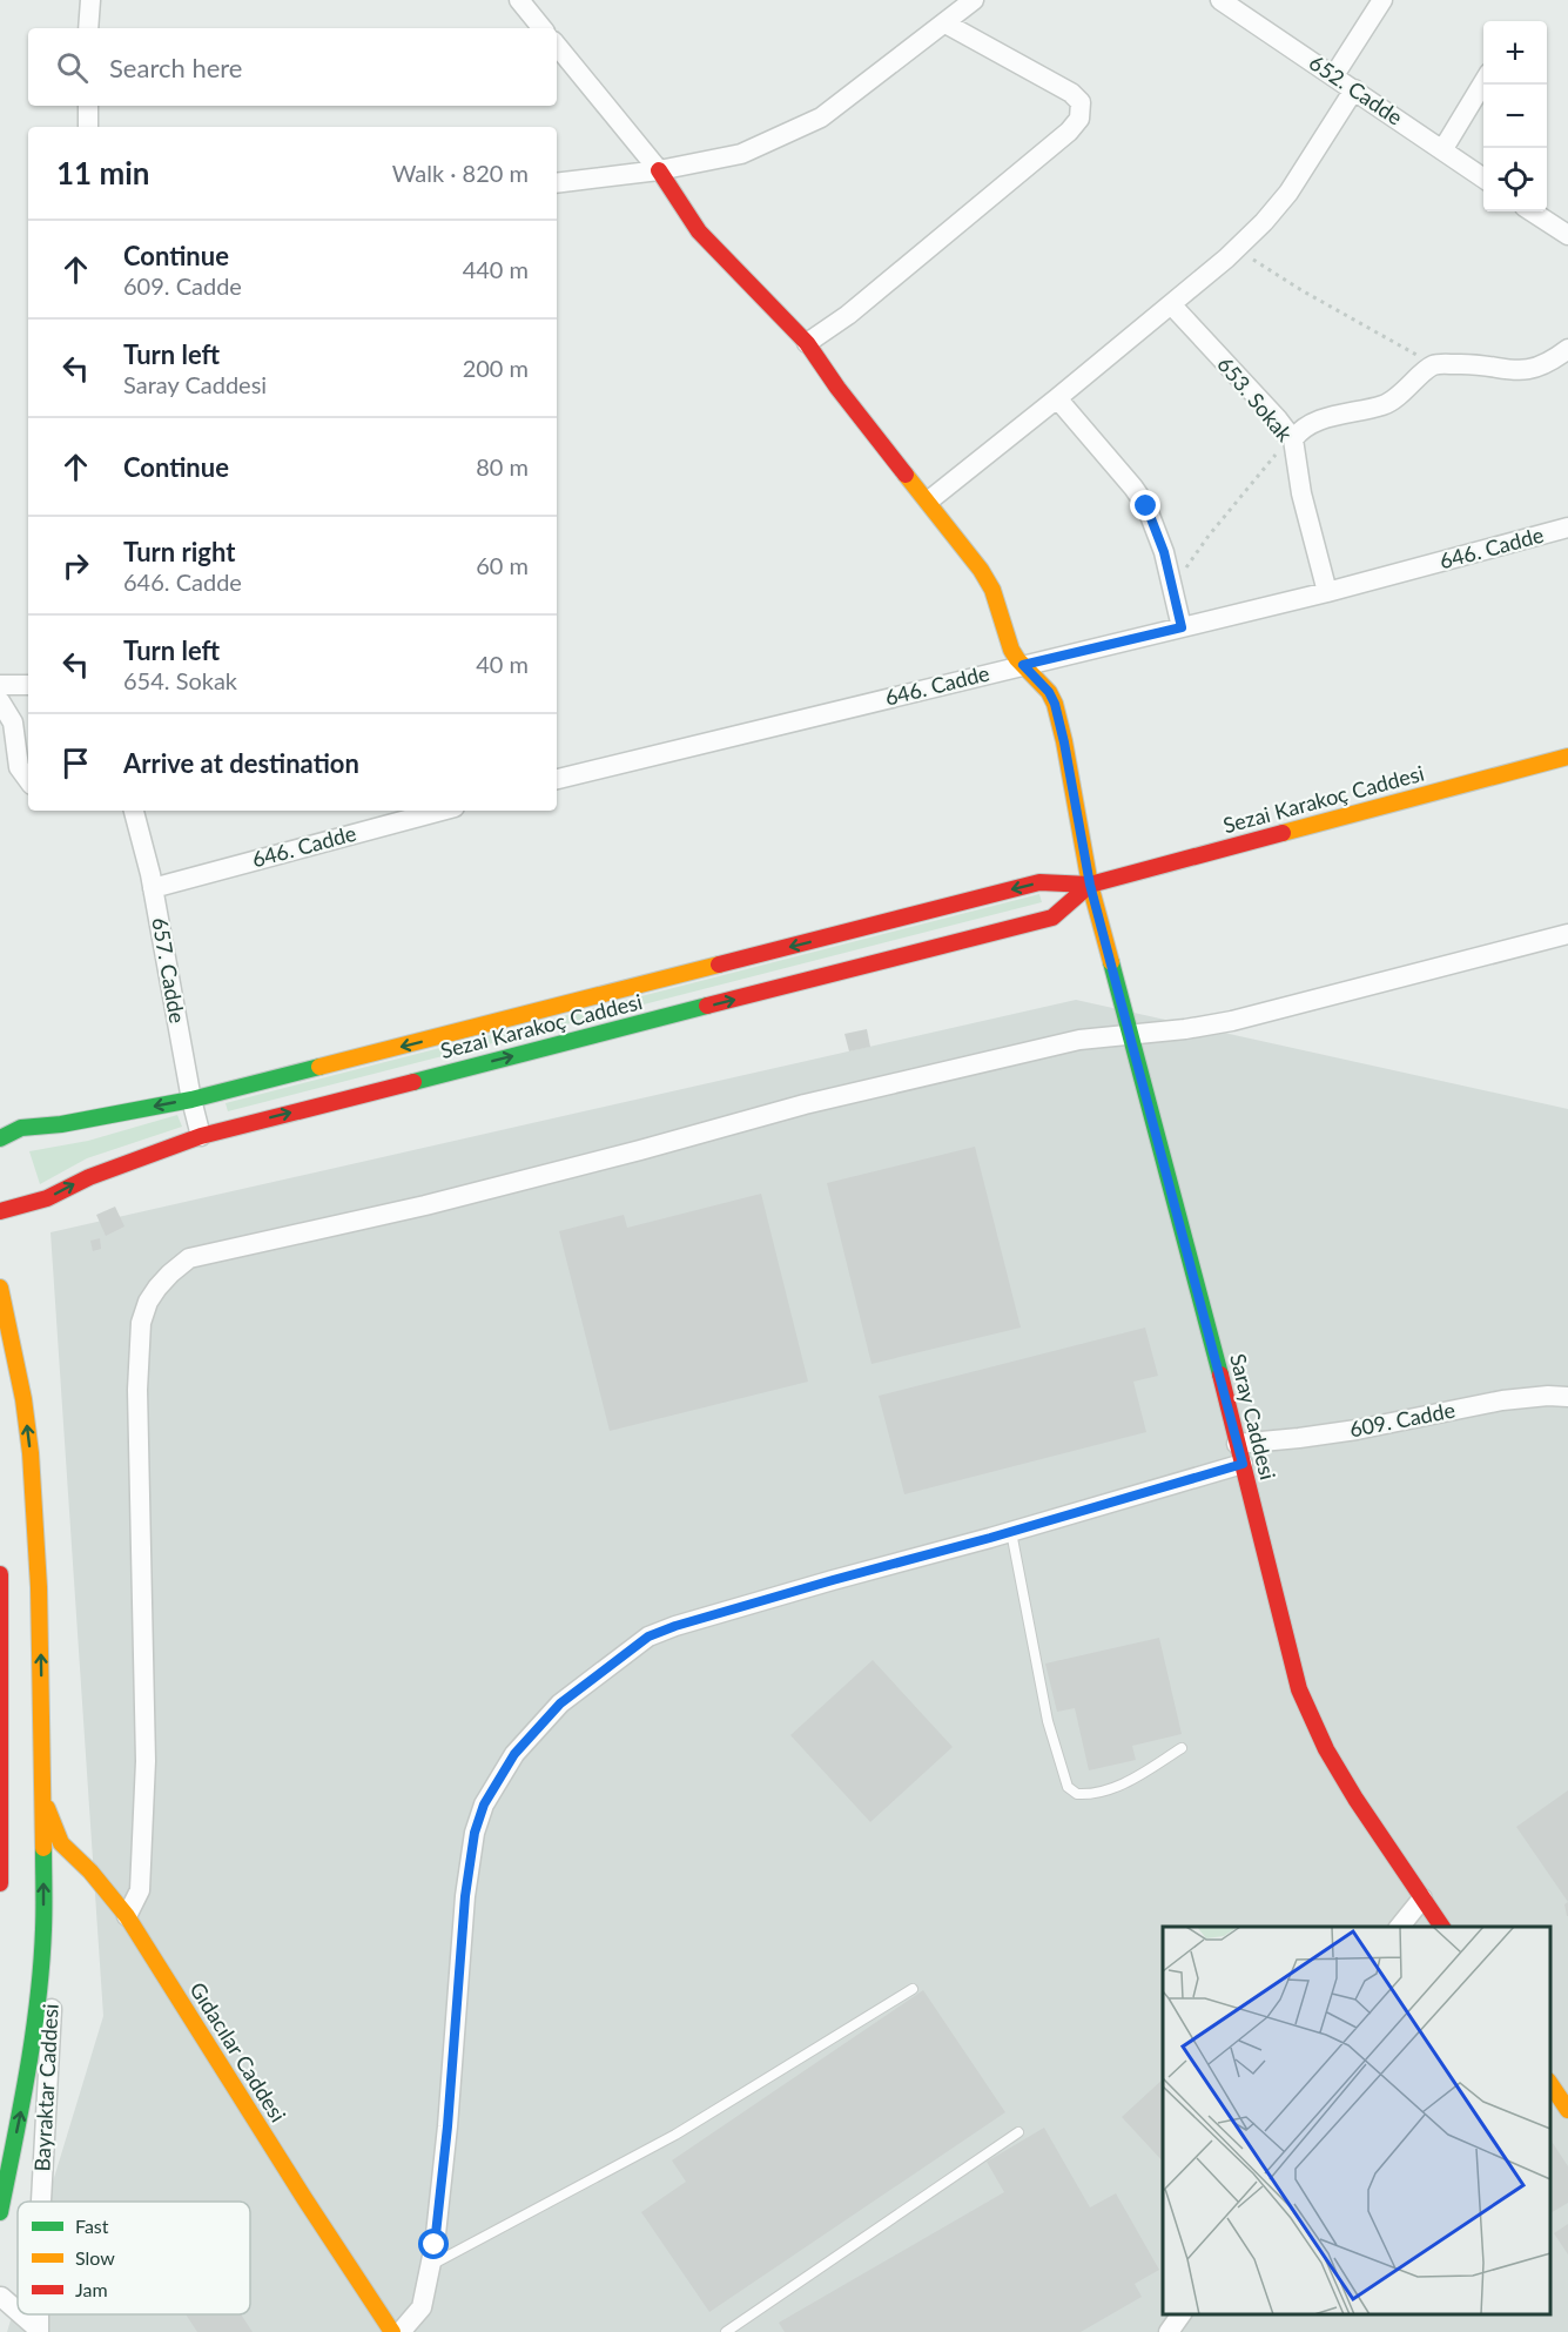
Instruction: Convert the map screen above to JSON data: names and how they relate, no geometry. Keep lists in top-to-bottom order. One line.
{"streets":{"main road":["Sezai Karakoç Caddesi","Saray Caddesi","Gıdacılar Caddesi"],"street":["652. Cadde","653. Sokak","646. Cadde","657. Cadde","609. Cadde","Bayraktar Caddesi"]},"crossings":[["653. Sokak","646. Cadde"],["646. Cadde","657. Cadde"],["646. Cadde","Saray Caddesi"],["Sezai Karakoç Caddesi","657. Cadde"],["Sezai Karakoç Caddesi","Saray Caddesi"],["Saray Caddesi","609. Cadde"],["Gıdacılar Caddesi","Bayraktar Caddesi"]],"legend":["Fast","Slow","Jam"],"page":{"map_buttons":["+","−"],"search":"Search here","heading":["11 min","Walk · 820 m"],"list":[["Continue","609. Cadde","440 m"],["Turn left","Saray Caddesi","200 m"],["Continue","80 m"],["Turn right","646. Cadde","60 m"],["Turn left","654. Sokak","40 m"],"Arrive at destination"]}}
